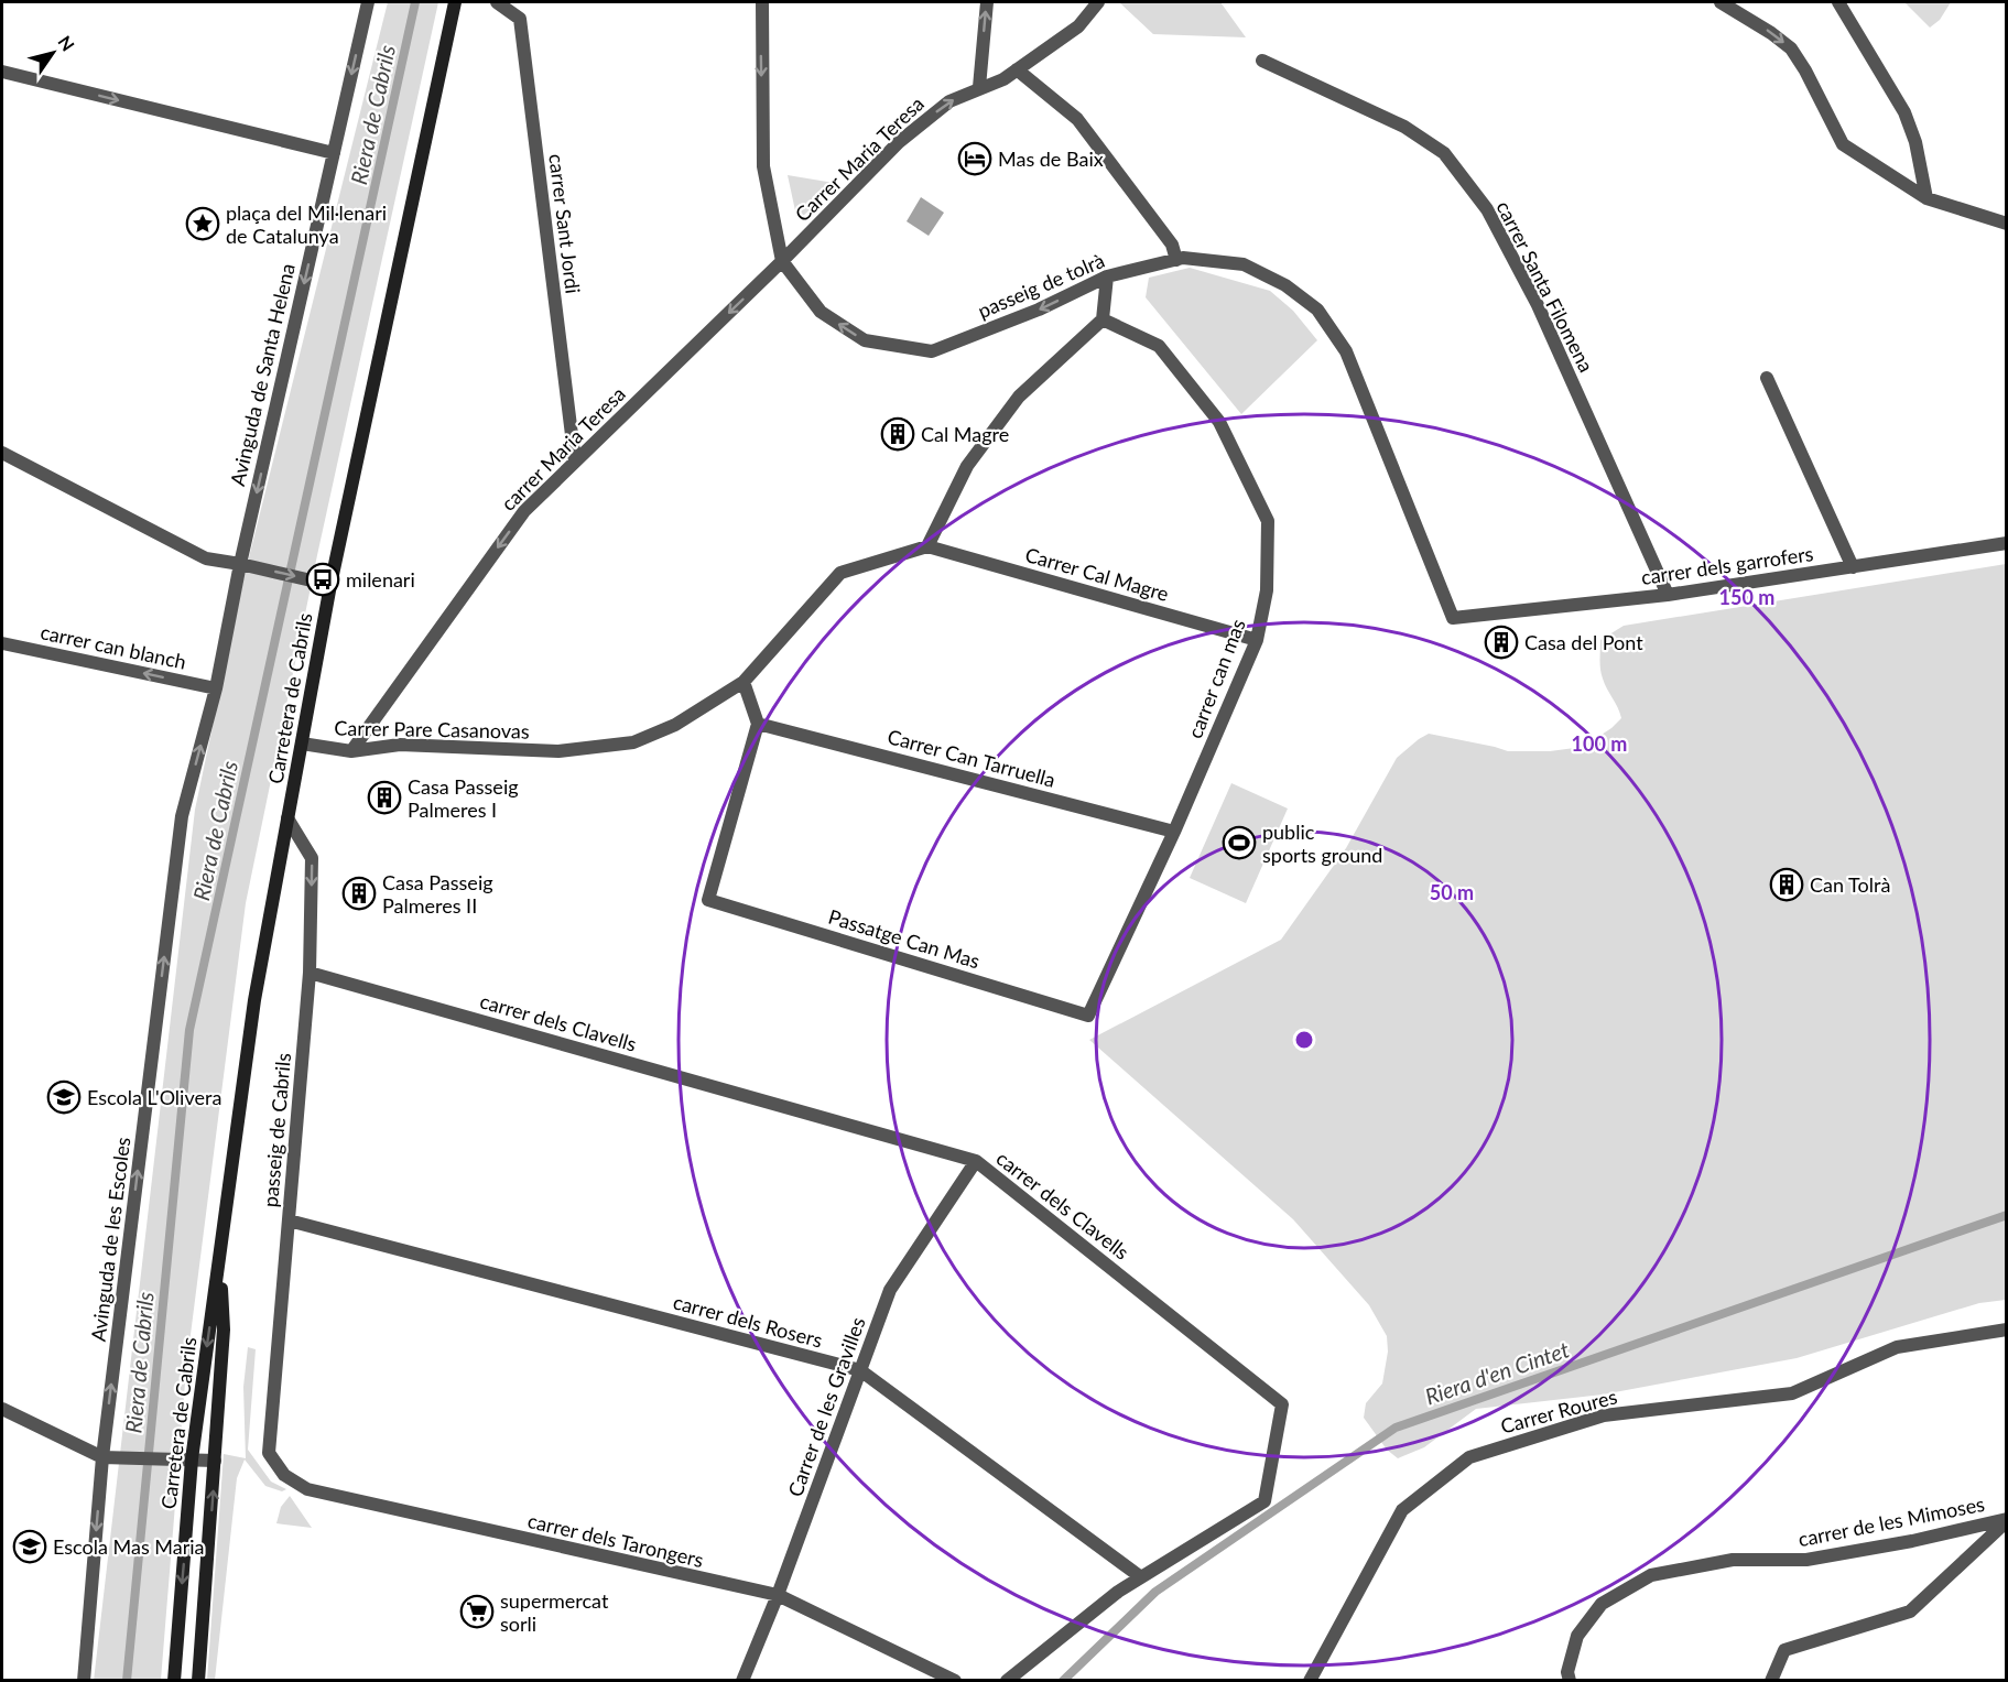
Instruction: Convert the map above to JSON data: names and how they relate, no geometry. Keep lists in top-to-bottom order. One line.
{"streets":{"street":["Carrer Maria Teresa","carrer Sant Jordi","passeig de tolrà","carrer Santa Filomena","Avinguda de Santa Helena","carrer Maria Teresa","carrer dels garrofers","Carrer Cal Magre","carrer can blanch","carrer can mas","Carretera de Cabrils","Carrer Pare Casanovas","Carrer Can Tarruella","Passatge Can Mas","carrer dels Clavells","passeig de Cabrils","Avinguda de les Escoles","carrer dels Rosers","Carrer de les Gravilles","Carrer Roures","carrer de les Mimoses","carrer dels Tarongers"]},"crossings":[["Carrer Maria Teresa","passeig de tolrà"],["Carrer Maria Teresa","carrer Maria Teresa"],["carrer Sant Jordi","carrer Maria Teresa"],["passeig de tolrà","carrer Maria Teresa"],["passeig de tolrà","carrer dels garrofers"],["carrer Santa Filomena","carrer dels garrofers"],["Avinguda de Santa Helena","carrer can blanch"],["Avinguda de Santa Helena","Avinguda de les Escoles"],["carrer Maria Teresa","Carrer Pare Casanovas"],["Carrer Cal Magre","carrer can mas"],["carrer can blanch","Avinguda de les Escoles"],["carrer can mas","Carrer Can Tarruella"],["carrer can mas","Passatge Can Mas"],["Carretera de Cabrils","Carrer Pare Casanovas"],["Carretera de Cabrils","passeig de Cabrils"],["Carrer Can Tarruella","Passatge Can Mas"],["carrer dels Clavells","passeig de Cabrils"],["carrer dels Clavells","carrer dels Rosers"],["carrer dels Clavells","Carrer de les Gravilles"],["passeig de Cabrils","carrer dels Rosers"],["passeig de Cabrils","carrer dels Tarongers"],["carrer dels Rosers","Carrer de les Gravilles"],["Carrer de les Gravilles","carrer dels Tarongers"]],"one_way":["Carrer Maria Teresa","Avinguda de Santa Helena","carrer Maria Teresa","carrer can blanch"],"water":["Riera de Cabrils","Riera d'en Cintet"],"places":{"hotel":["Mas de Baix"],"place":["plaça del Mil·lenari de Catalunya"],"building":["Cal Magre","Casa del Pont","Casa Passeig Palmeres I","Can Tolrà","Casa Passeig Palmeres II"],"bus stop":["milenari"],"sports":["public sports ground"],"school or university":["Escola L'Olivera","Escola Mas Maria"],"supermarket":["supermercat sorli"]},"north":"top right","rings":["150 m","100 m","50 m"]}
